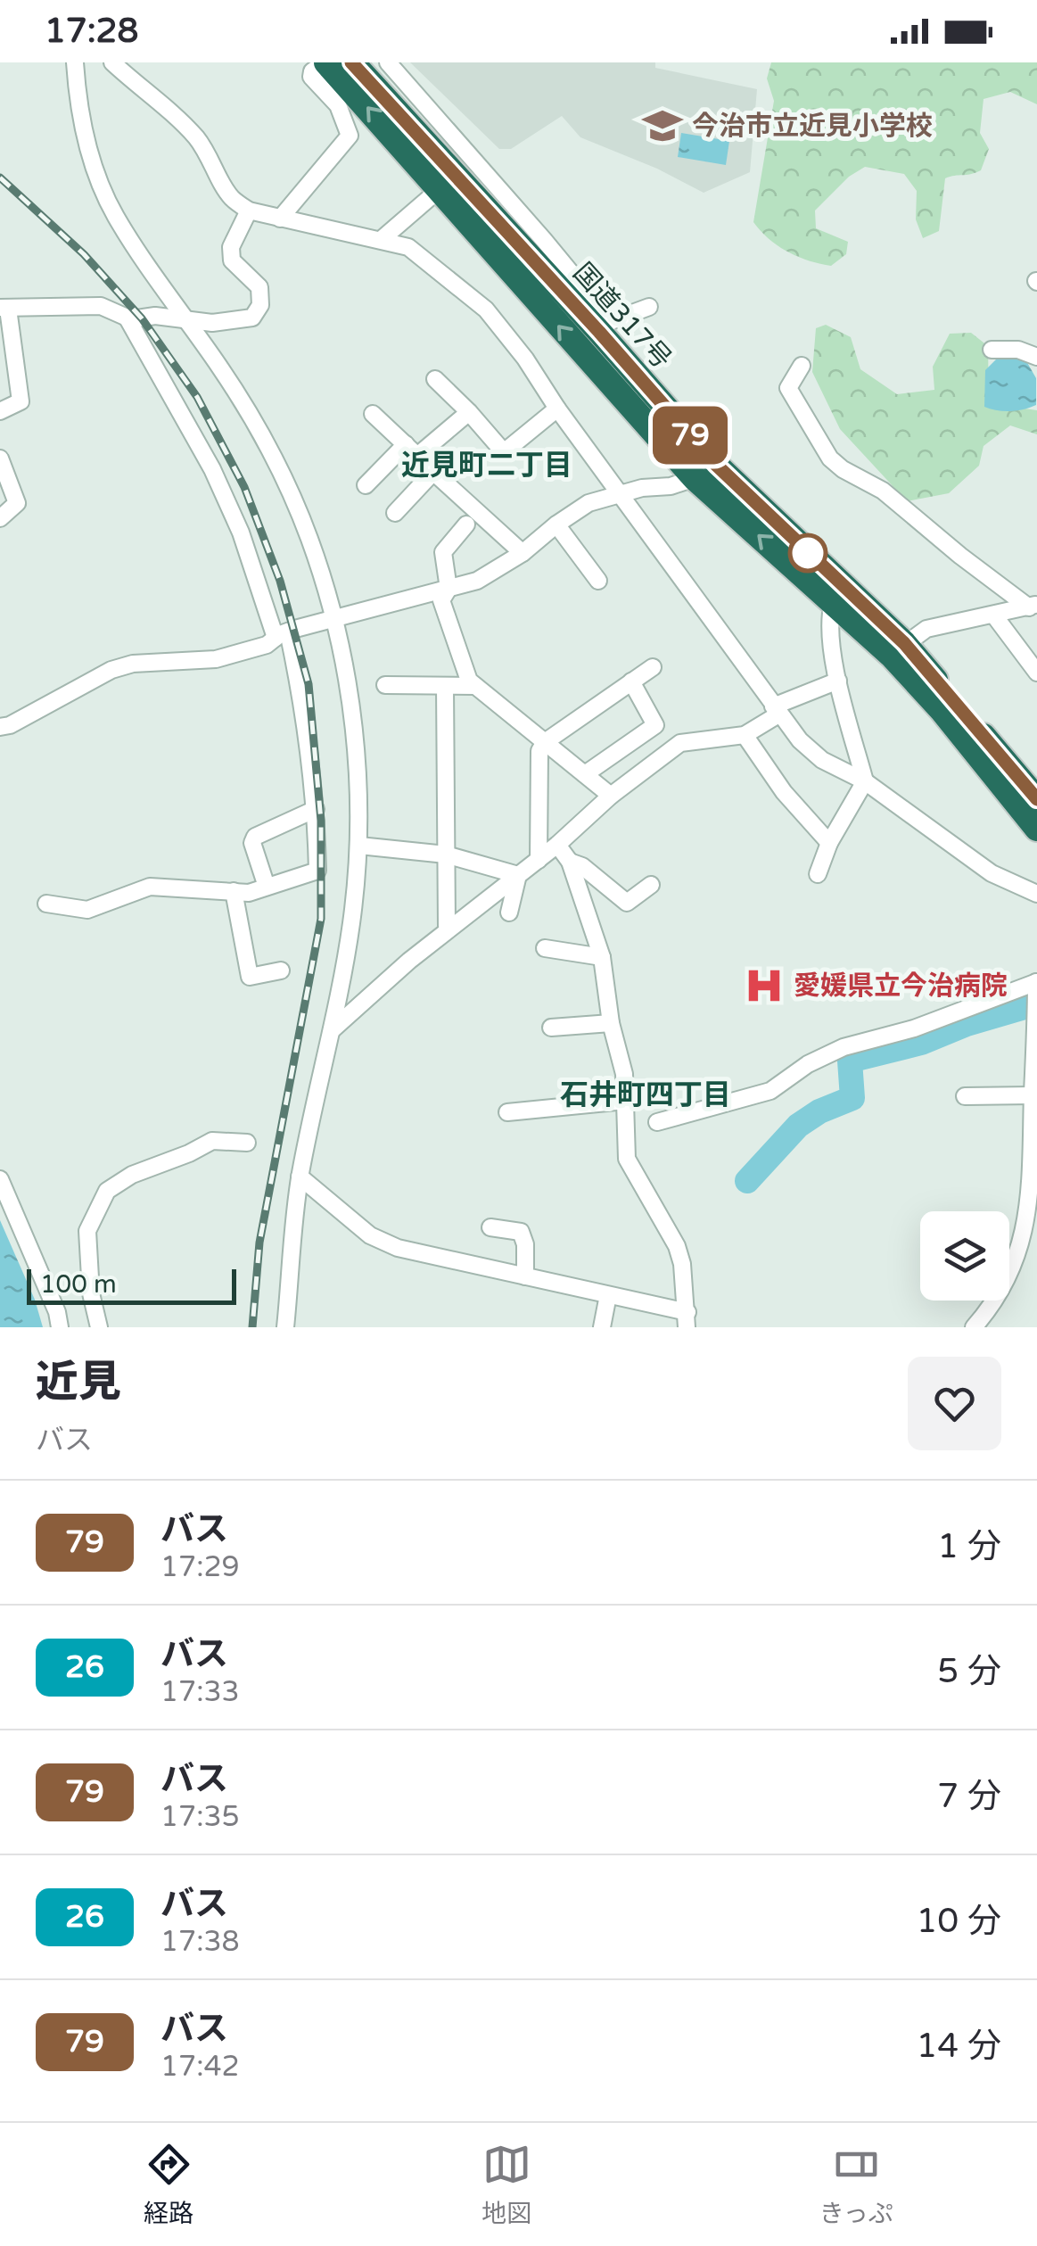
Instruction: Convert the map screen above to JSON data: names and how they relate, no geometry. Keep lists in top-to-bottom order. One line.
{"streets":{"highway":["国道317号"]},"districts":["近見町二丁目","石井町四丁目"],"places":{"school or university":["今治市立近見小学校"],"hospital":["愛媛県立今治病院"]},"lines":["bus line 79"],"scale_bar":"100 m","page":{"status":"17:28","on_map":"79","scale":"100 m","heading":["近見","バス"],"list":[{"mark":"79","name":"バス","note":"17:29","value":"1 分"},{"mark":"26","name":"バス","note":"17:33","value":"5 分"},{"mark":"79","name":"バス","note":"17:35","value":"7 分"},{"mark":"26","name":"バス","note":"17:38","value":"10 分"},{"mark":"79","name":"バス","note":"17:42","value":"14 分"}],"tabs":["経路","地図","きっぷ"]}}
